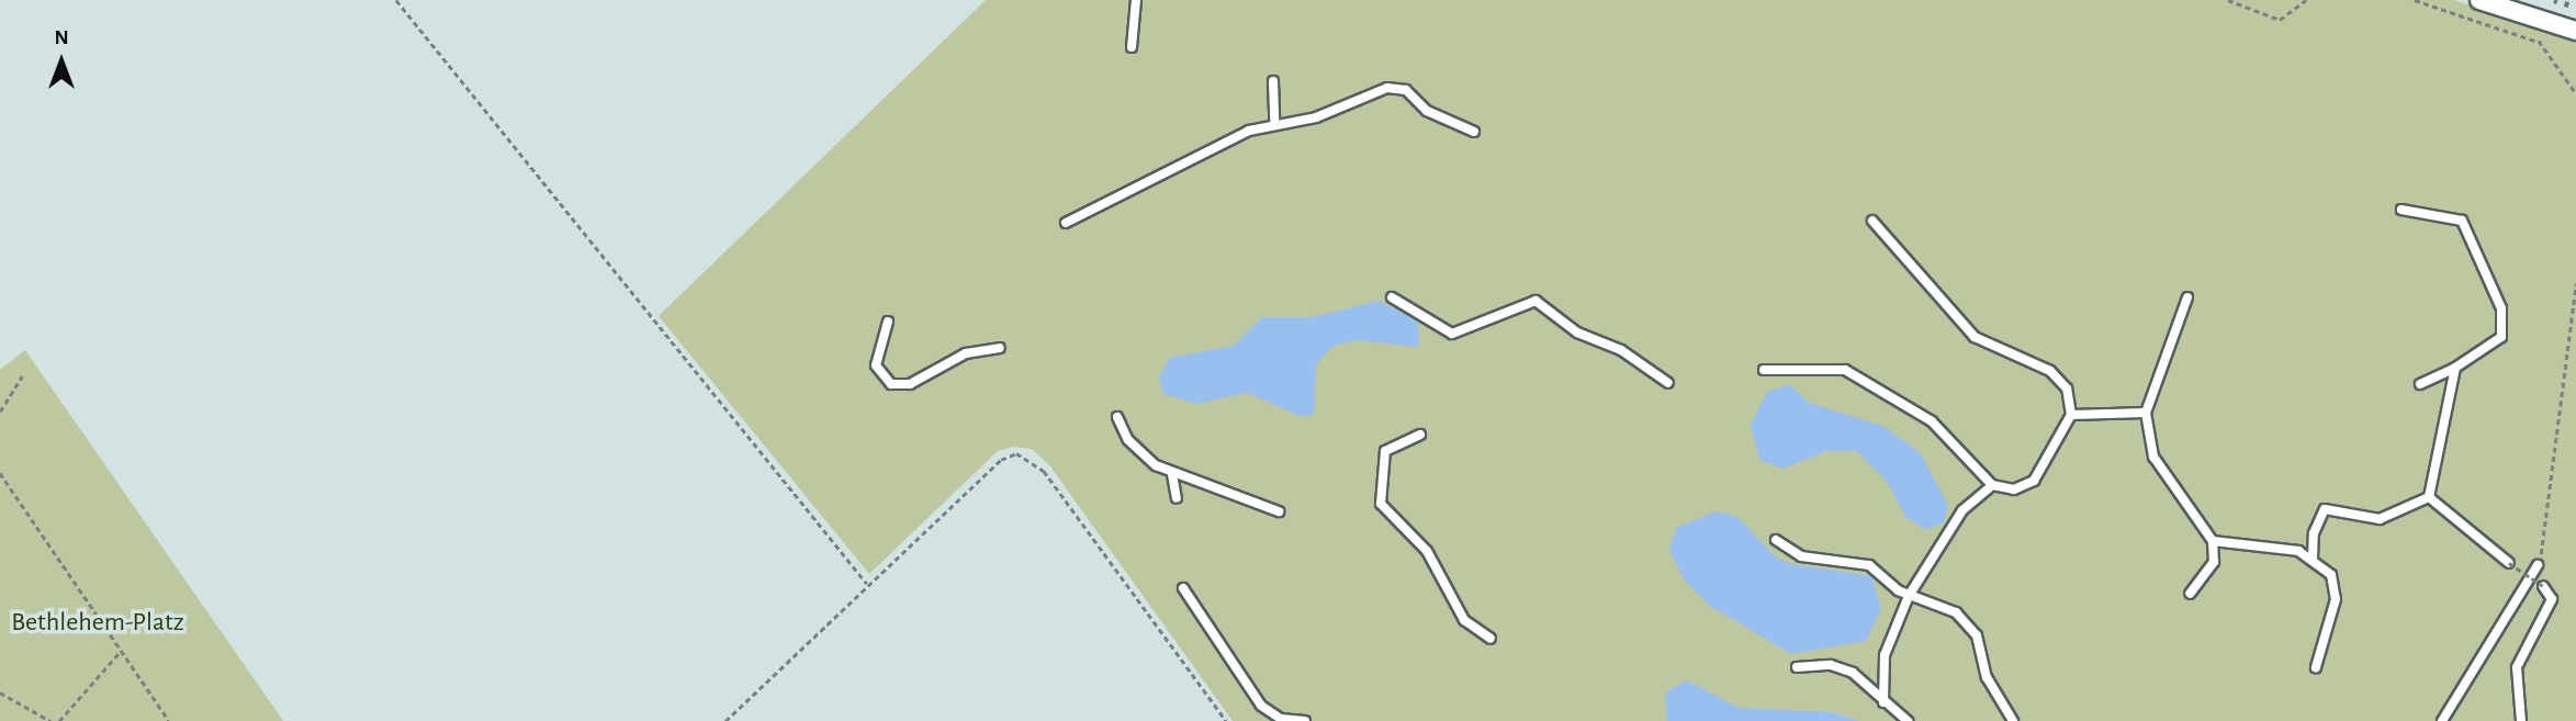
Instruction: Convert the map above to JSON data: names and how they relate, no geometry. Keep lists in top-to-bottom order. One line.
{"parks":["Bethlehem-Platz"],"north":"top"}
